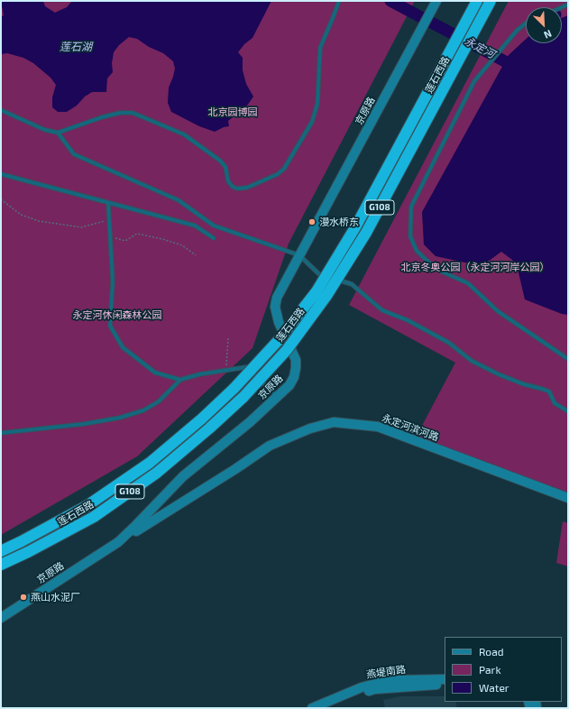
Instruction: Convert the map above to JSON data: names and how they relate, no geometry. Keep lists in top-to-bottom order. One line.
{"streets":{"highway":["莲石西路","G108"],"main road":["京原路","永定河滨河路","燕堤南路"]},"crossings":[["京原路","永定河滨河路"]],"water":["莲石湖","永定河"],"parks":["北京园博园","北京冬奥公园（永定河河岸公园）","永定河休闲森林公园"],"places":["漫水桥东","燕山水泥厂"],"legend":["Road","Park","Water"],"north":"bottom right"}
